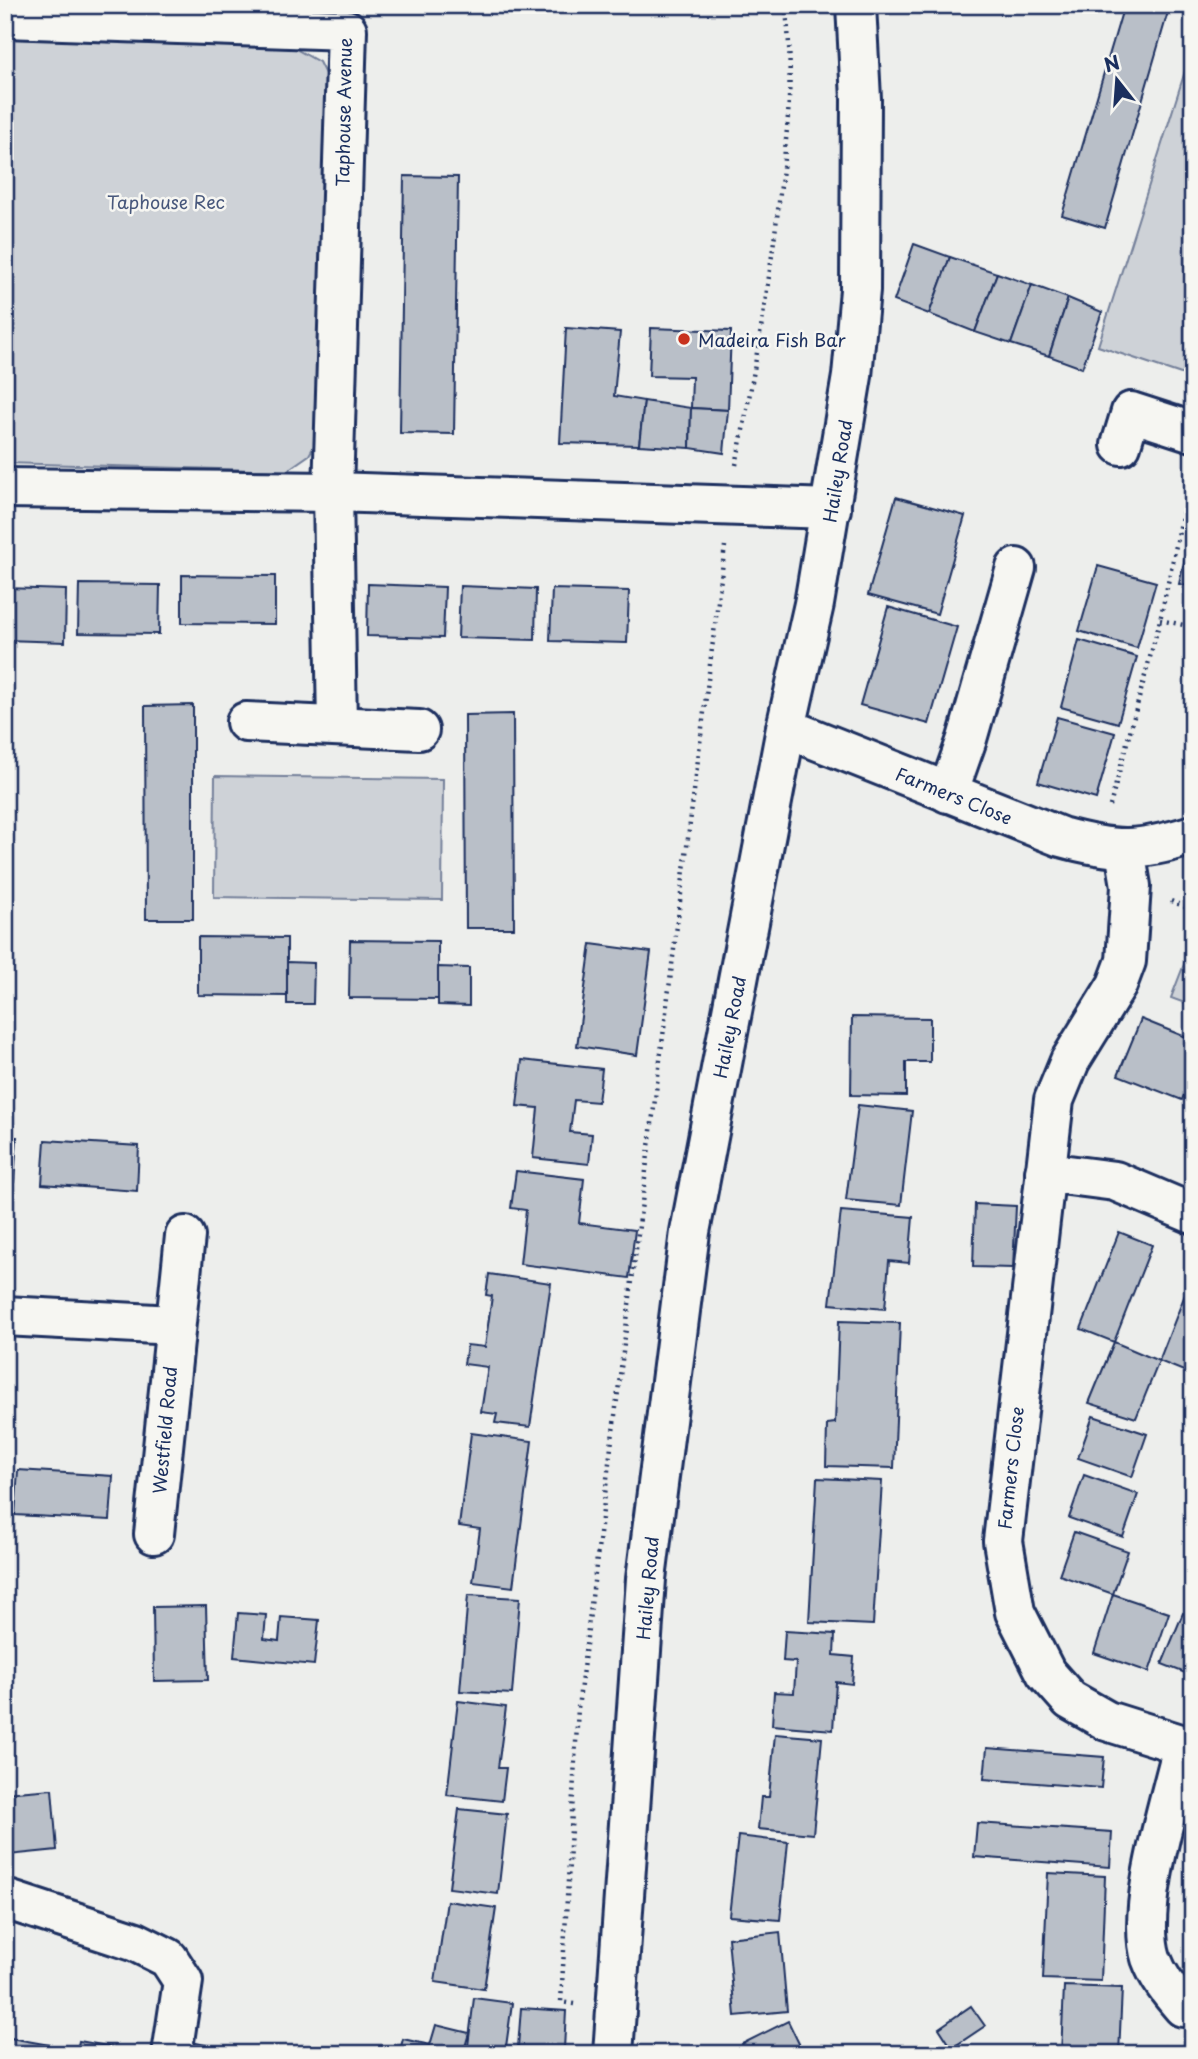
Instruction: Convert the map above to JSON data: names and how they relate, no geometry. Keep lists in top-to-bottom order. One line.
{"streets":{"street":["Taphouse Avenue","Hailey Road","Farmers Close","Westfield Road"]},"crossings":[["Hailey Road","Farmers Close"]],"parks":["Taphouse Rec"],"places":["Madeira Fish Bar"],"north":"top"}
